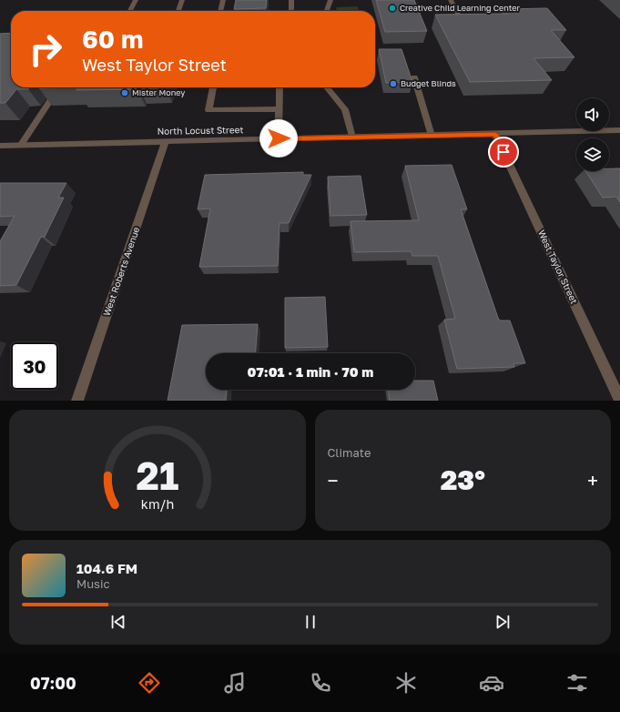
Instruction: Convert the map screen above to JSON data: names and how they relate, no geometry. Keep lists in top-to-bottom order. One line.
{"streets":{"street":["North Locust Street","West Taylor Street","West Roberts Avenue"]},"crossings":[["North Locust Street","West Taylor Street"],["North Locust Street","West Roberts Avenue"]],"places":["Creative Child Learning Center","Budget Blinds","Mister Money"],"page":{"turn":["60 m","West Taylor Street"],"limit":"30","trip":"07:01 · 1 min · 70 m","tile":"Climate","heat":["−","23°","+"],"song":["104.6 FM","Music"],"tabs":"07:00","gauge":["21","km/h"]}}
